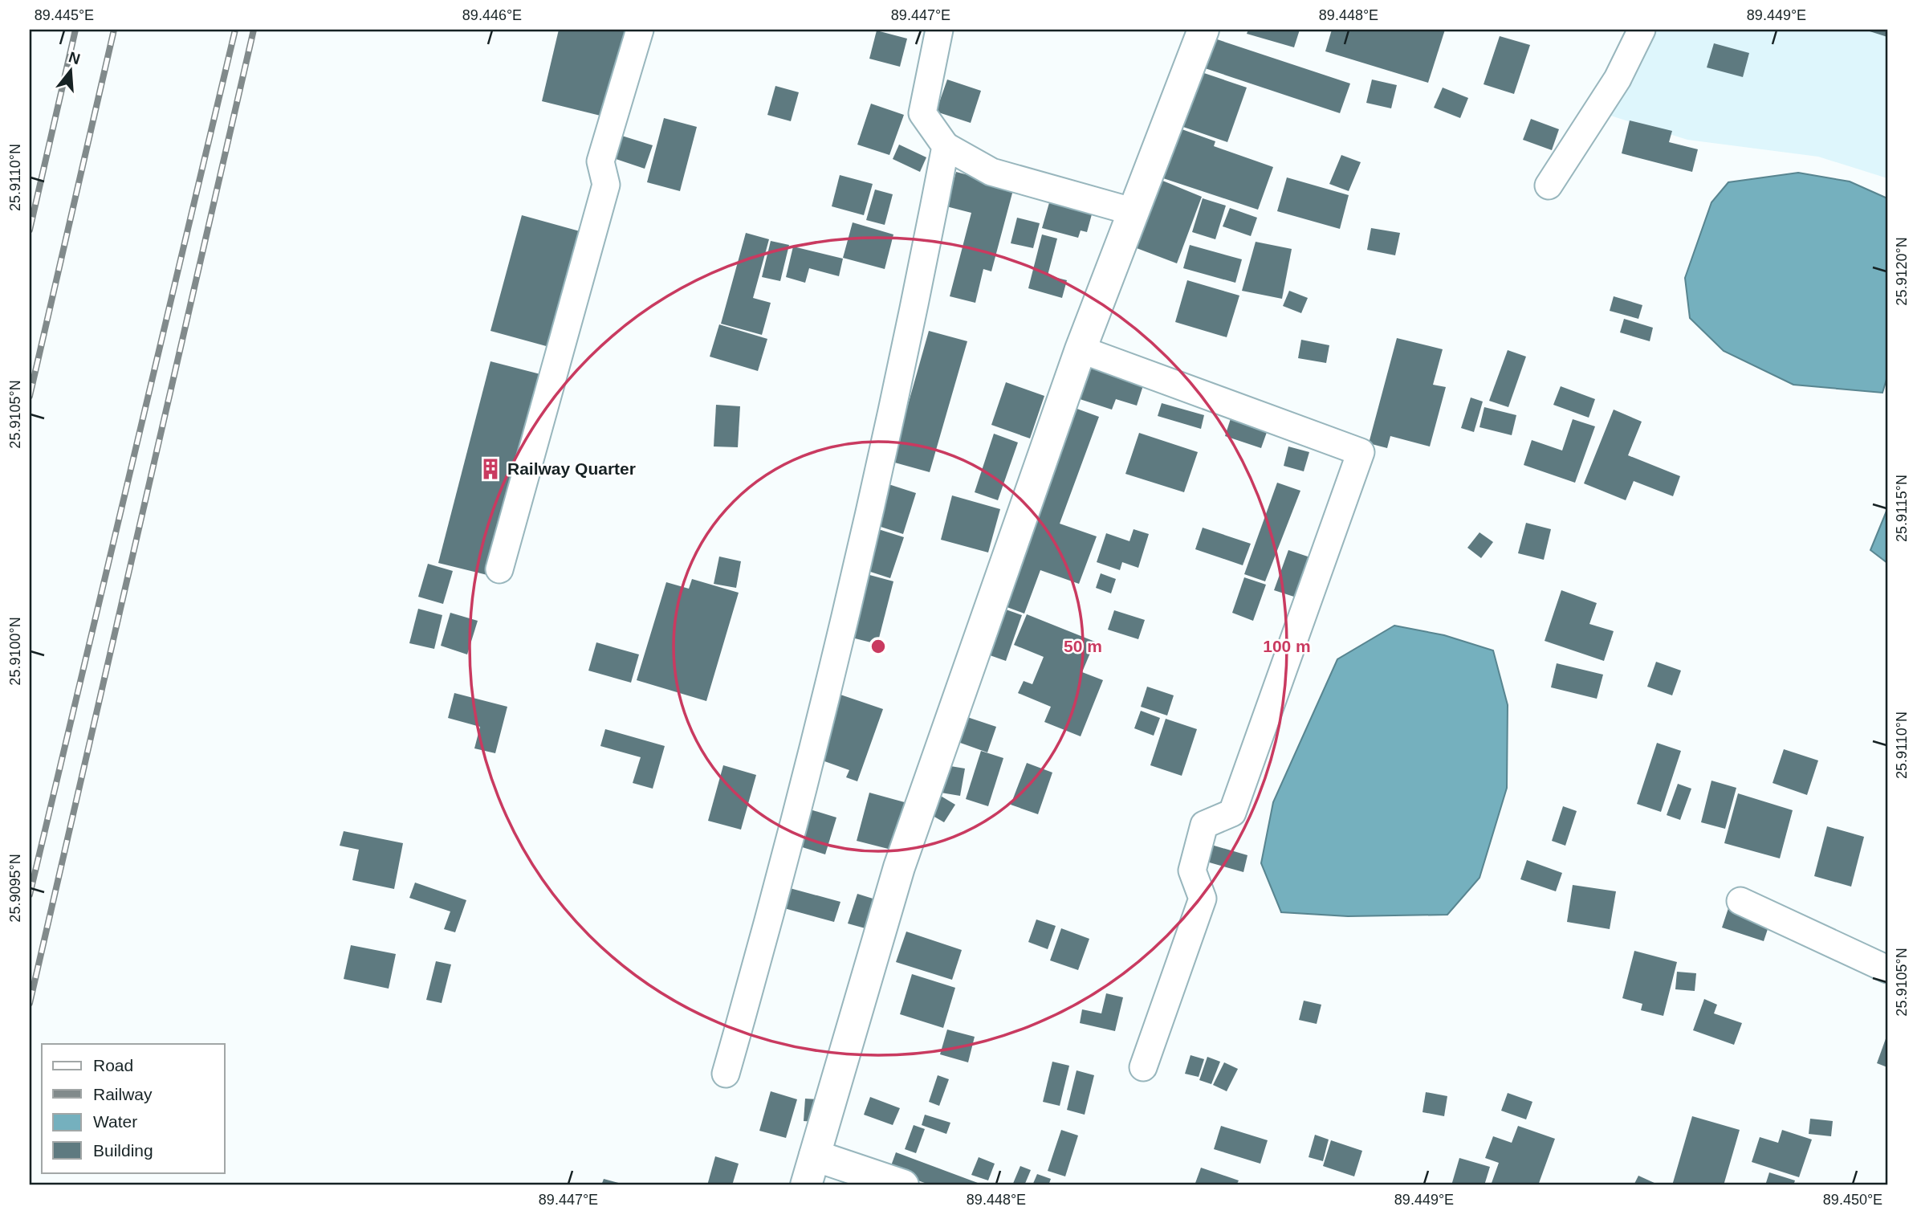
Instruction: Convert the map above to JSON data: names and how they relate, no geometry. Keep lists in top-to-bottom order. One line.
{"places":{"building":["Railway Quarter"]},"legend":["Road","Railway","Water","Building"],"north":"top","coordinates":["89.445°E","89.446°E","89.447°E","89.448°E","89.449°E","25.9110°N","25.9120°N","25.9105°N","25.9115°N","25.9100°N","25.9095°N","89.450°E"],"rings":["50 m","100 m"]}
